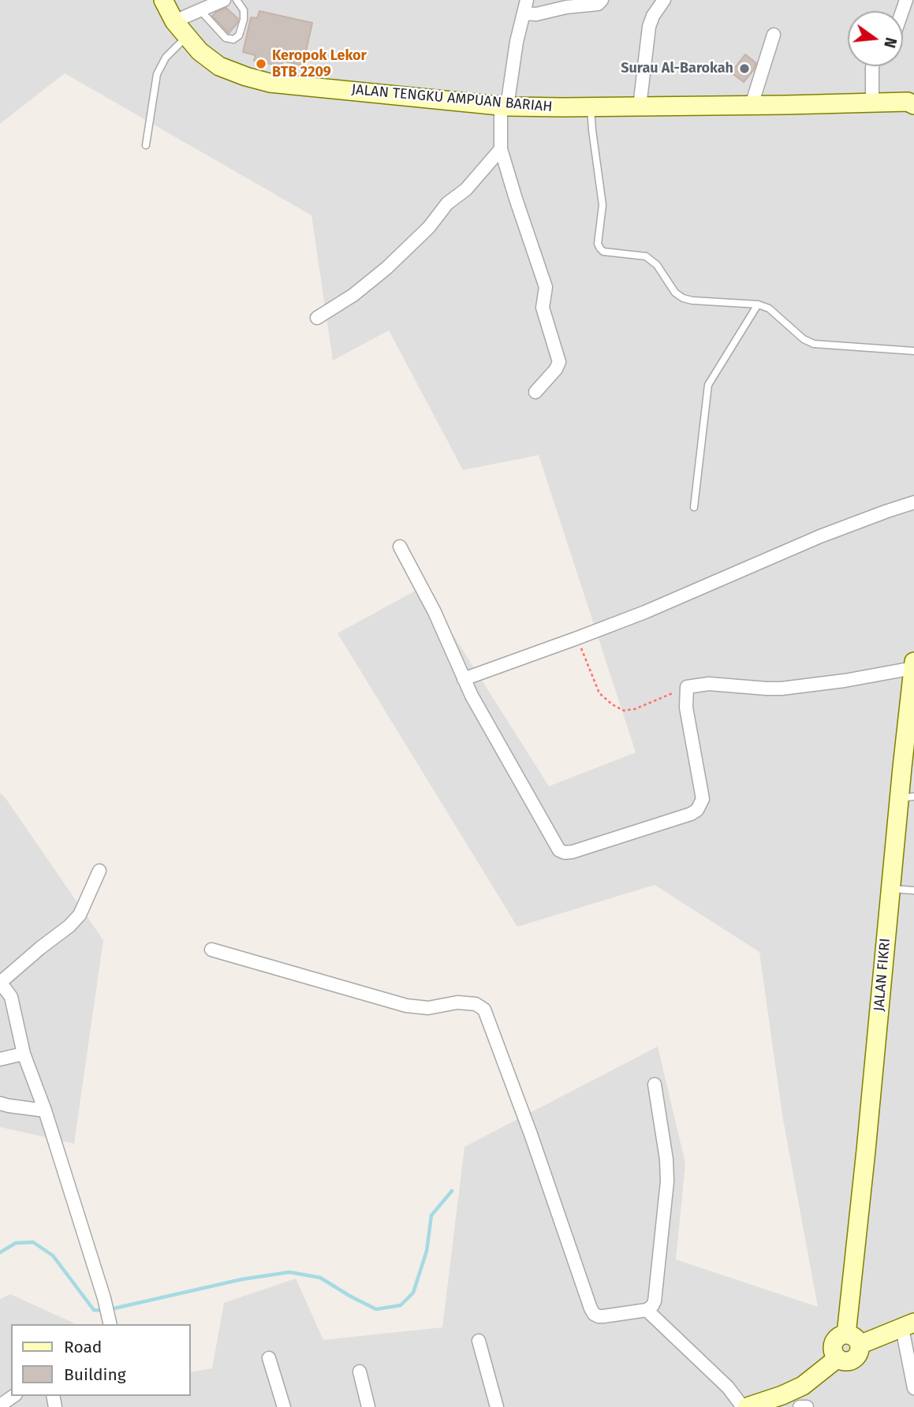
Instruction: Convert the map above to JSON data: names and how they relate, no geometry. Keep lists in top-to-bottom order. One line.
{"streets":{"street":["JALAN TENGKU AMPUAN BARIAH","JALAN FIKRI"]},"places":["Keropok Lekor BTB 2209","Surau Al-Barokah"],"legend":["Road","Building"],"north":"right"}
